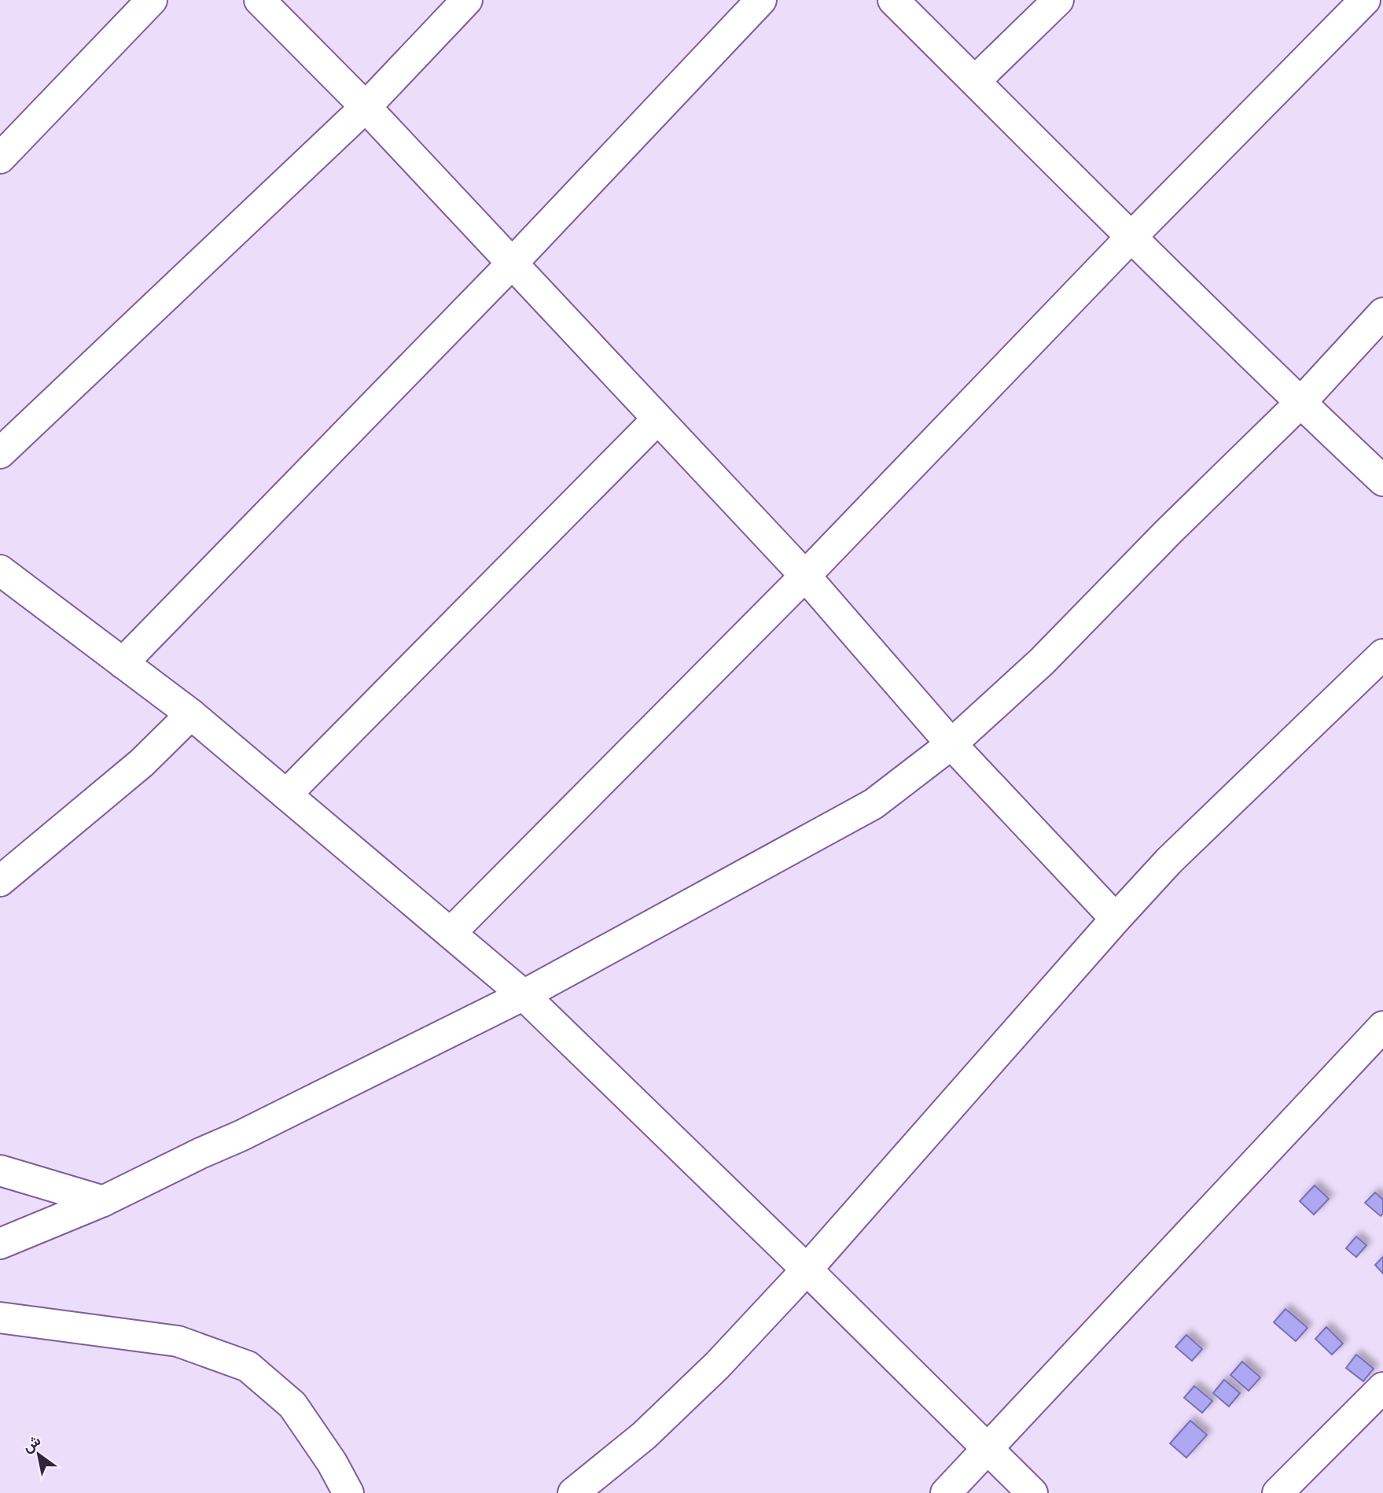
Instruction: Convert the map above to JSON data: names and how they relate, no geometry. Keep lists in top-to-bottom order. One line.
{"north":"top left"}
